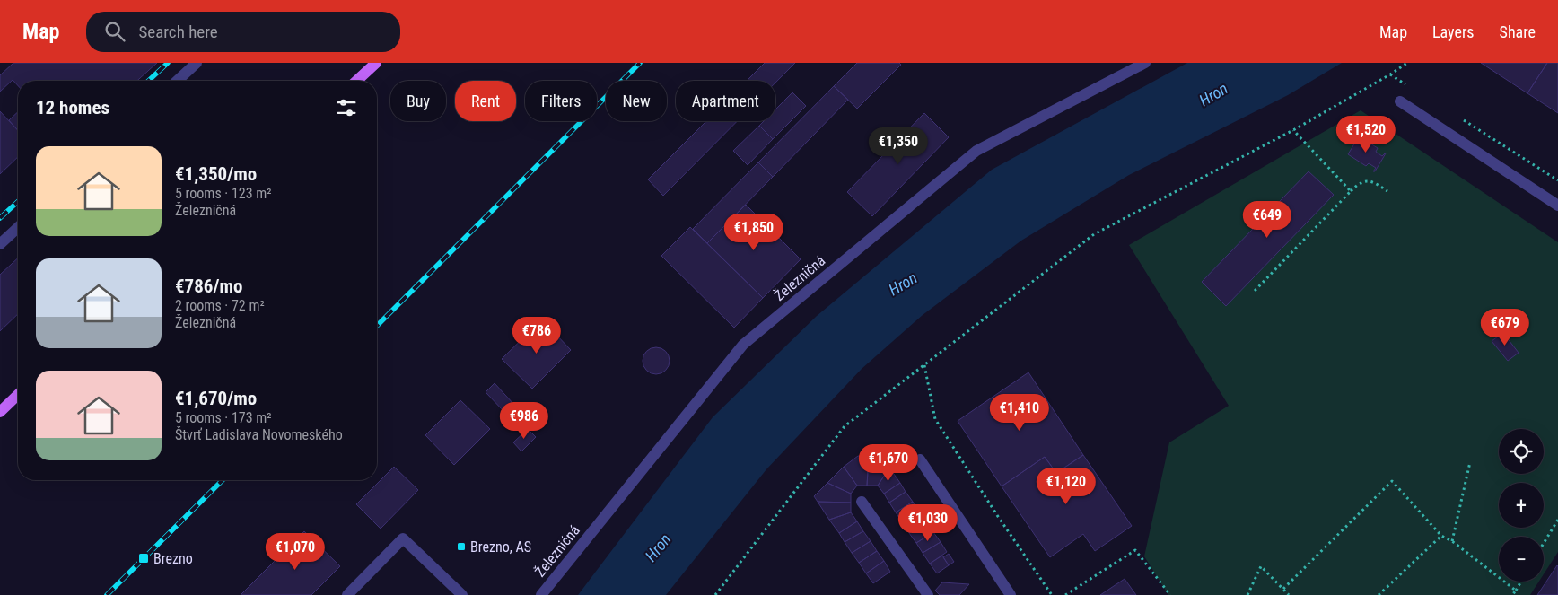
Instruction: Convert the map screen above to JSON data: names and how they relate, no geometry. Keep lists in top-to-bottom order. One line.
{"streets":{"street":["Železničná"]},"water":["Hron"],"places":{"transit":["Brezno, AS","Brezno"]},"page":{"header":"Map","search":"Search here","nav":["Map","Layers","Share"],"chip":["Buy","Rent","Filters","New","Apartment"],"heading":"12 homes","price":["€1,520","€1,350","€649","€1,850","€679","€786","€1,410","€986","€1,670","€1,120","€1,030","€1,070"],"list":[{"name":"€1,350/mo","note":"5 rooms · 123 m² · Železničná"},{"name":"€786/mo","note":"2 rooms · 72 m² · Železničná"},{"name":"€1,670/mo","note":"5 rooms · 173 m² · Štvrť Ladislava Novomeského"}],"map_buttons":["+","−"]}}
